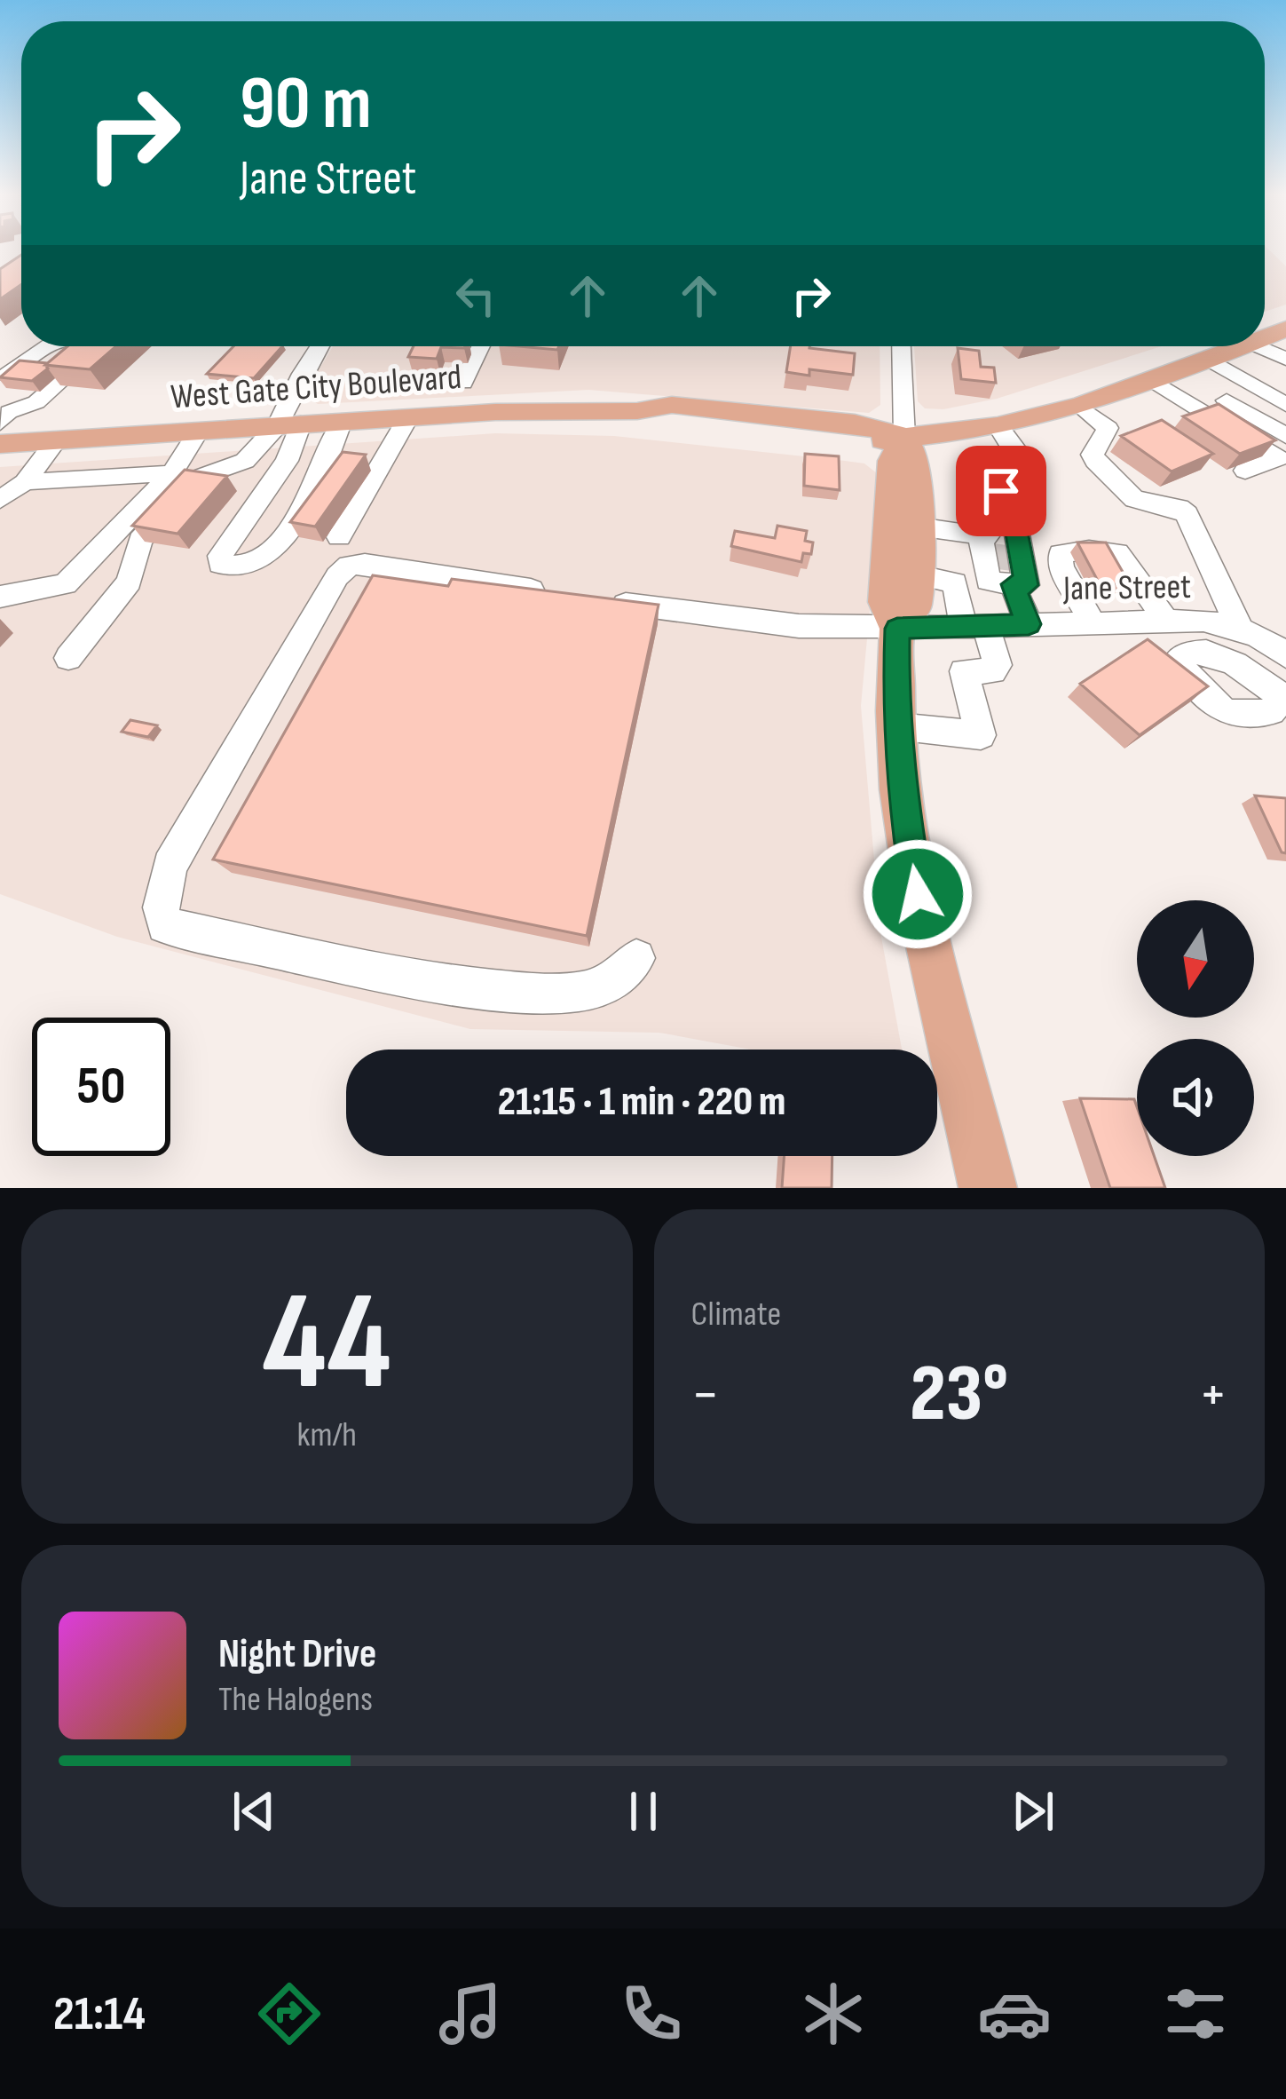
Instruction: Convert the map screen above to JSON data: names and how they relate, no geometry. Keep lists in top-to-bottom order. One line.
{"streets":{"main road":["West Gate City Boulevard"],"street":["Jane Street"]},"north":"bottom","page":{"turn":["90 m","Jane Street"],"limit":"50","trip":"21:15 · 1 min · 220 m","tile":[["44","km/h"],"Climate"],"heat":["−","23°","+"],"song":["Night Drive","The Halogens"],"tabs":"21:14"}}
